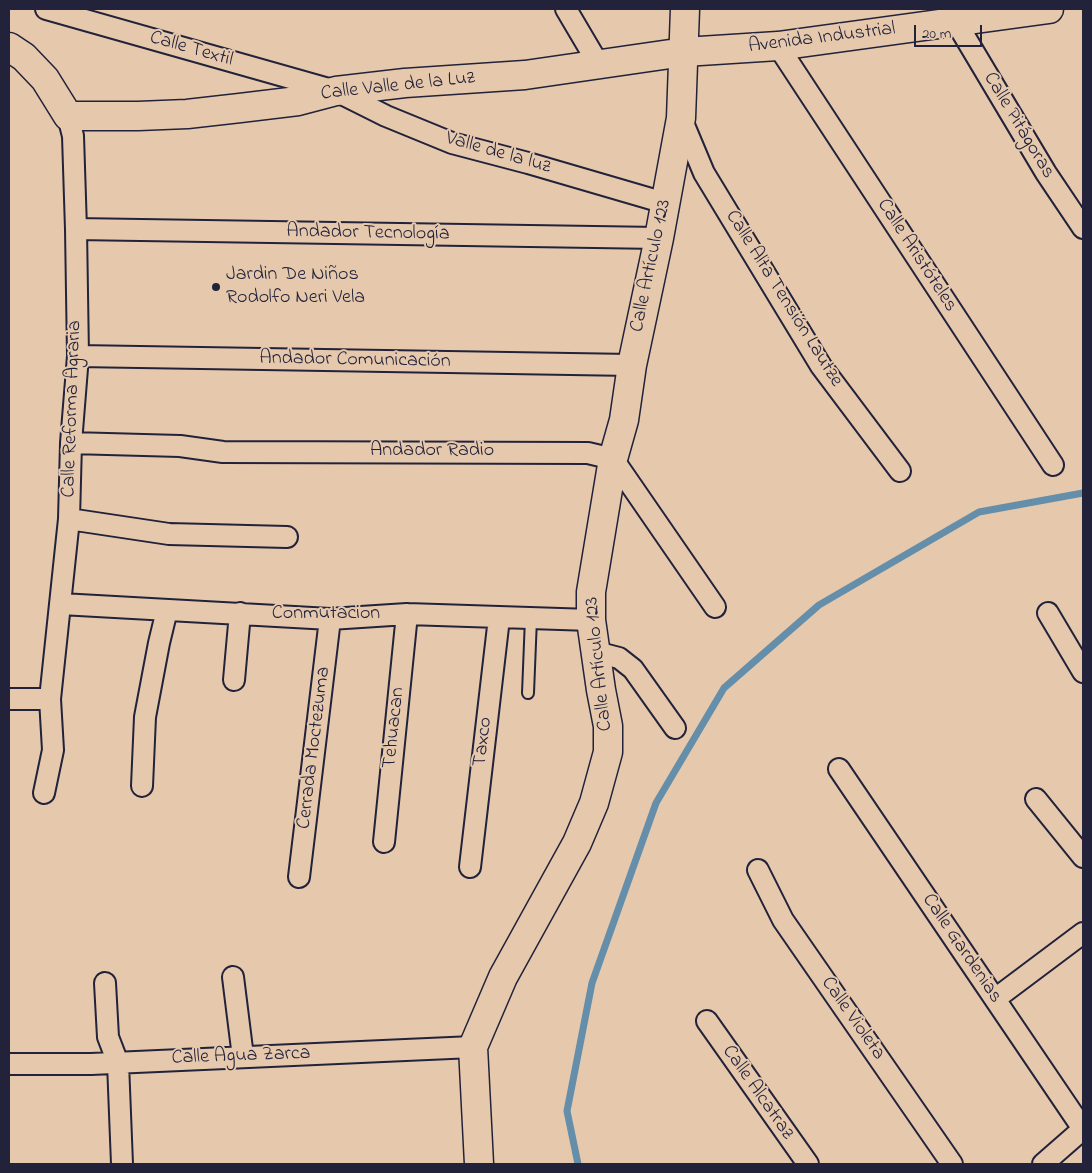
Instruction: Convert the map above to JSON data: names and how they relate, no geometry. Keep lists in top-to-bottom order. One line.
{"streets":{"street":["Avenida Industrial","Calle Textil","Calle Valle de la Luz","Calle Pitágoras","Valle de la luz","Andador Tecnología","Calle Aristóteles","Calle Artículo 123","Calle Alta Tensión Lautze","Andador Comunicación","Calle Reforma Agraria","Andador Radio","Conmutacion","Tehuacan","Taxco","Cerrada Moctezuma","Calle Gardenias","Calle Violeta","Calle Agua Zarca","Calle Alcatraz"]},"crossings":[["Avenida Industrial","Calle Valle de la Luz"],["Avenida Industrial","Calle Pitágoras"],["Avenida Industrial","Calle Aristóteles"],["Avenida Industrial","Calle Artículo 123"],["Calle Textil","Calle Valle de la Luz"],["Calle Textil","Valle de la luz"],["Calle Valle de la Luz","Valle de la luz"],["Calle Valle de la Luz","Calle Artículo 123"],["Calle Valle de la Luz","Calle Reforma Agraria"],["Valle de la luz","Calle Artículo 123"],["Andador Tecnología","Calle Artículo 123"],["Andador Tecnología","Calle Reforma Agraria"],["Calle Artículo 123","Calle Alta Tensión Lautze"],["Calle Artículo 123","Andador Comunicación"],["Calle Artículo 123","Andador Radio"],["Calle Artículo 123","Conmutacion"],["Calle Artículo 123","Calle Agua Zarca"],["Andador Comunicación","Calle Reforma Agraria"],["Calle Reforma Agraria","Andador Radio"],["Calle Reforma Agraria","Conmutacion"],["Conmutacion","Tehuacan"],["Conmutacion","Taxco"],["Conmutacion","Cerrada Moctezuma"]],"places":["Jardin De Niños Rodolfo Neri Vela"],"scale_bar":"20 m"}
